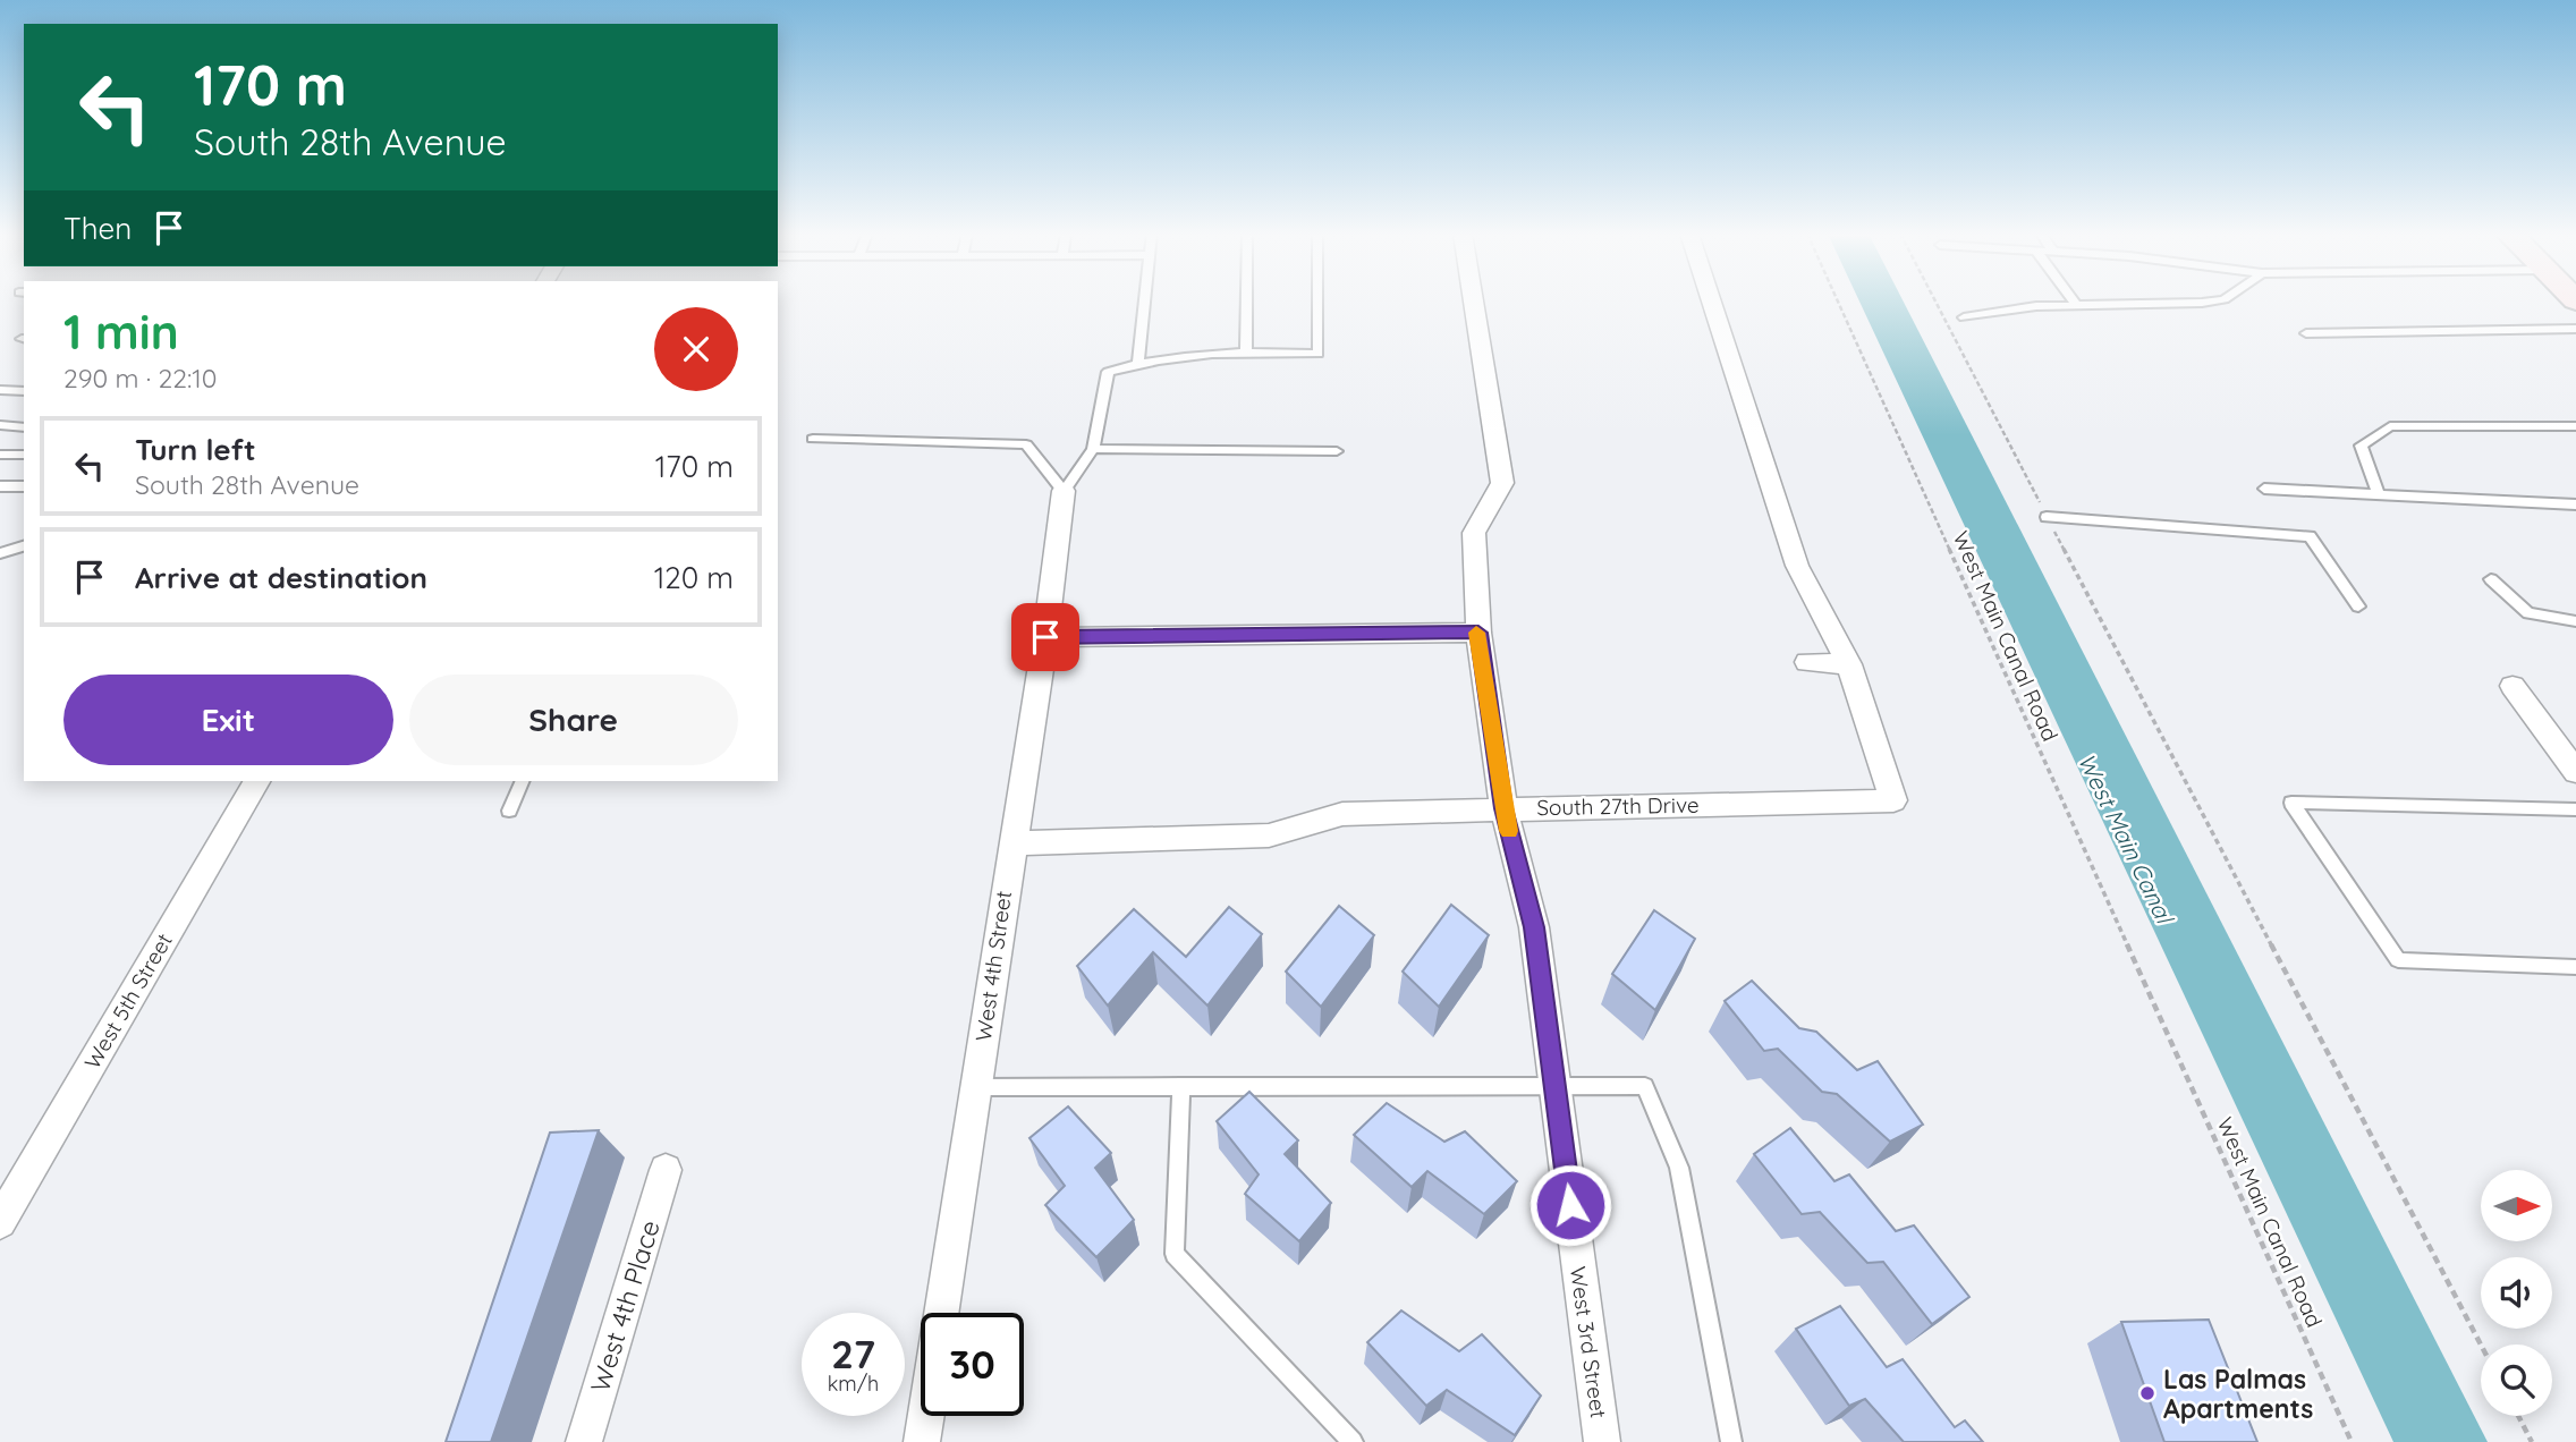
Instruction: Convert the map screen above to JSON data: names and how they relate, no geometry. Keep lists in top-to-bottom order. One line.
{"streets":{"street":["South 27th Drive","West 4th Street","West 5th Street","West 4th Place","West 3rd Street"],"path":["West Main Canal Road"]},"crossings":[["South 27th Drive","West 4th Street"],["South 27th Drive","West 3rd Street"]],"water":["West Main Canal"],"places":["Las Palmas Apartments"],"north":"right","page":{"turn":["170 m","South 28th Avenue"],"then":"Then","heading":["1 min","290 m · 22:10"],"list":[{"name":"Turn left","note":"South 28th Avenue","value":"170 m"},{"name":"Arrive at destination","value":"120 m"}],"buttons":["Exit","Share"],"speed":"27 km/h","limit":"30"}}
